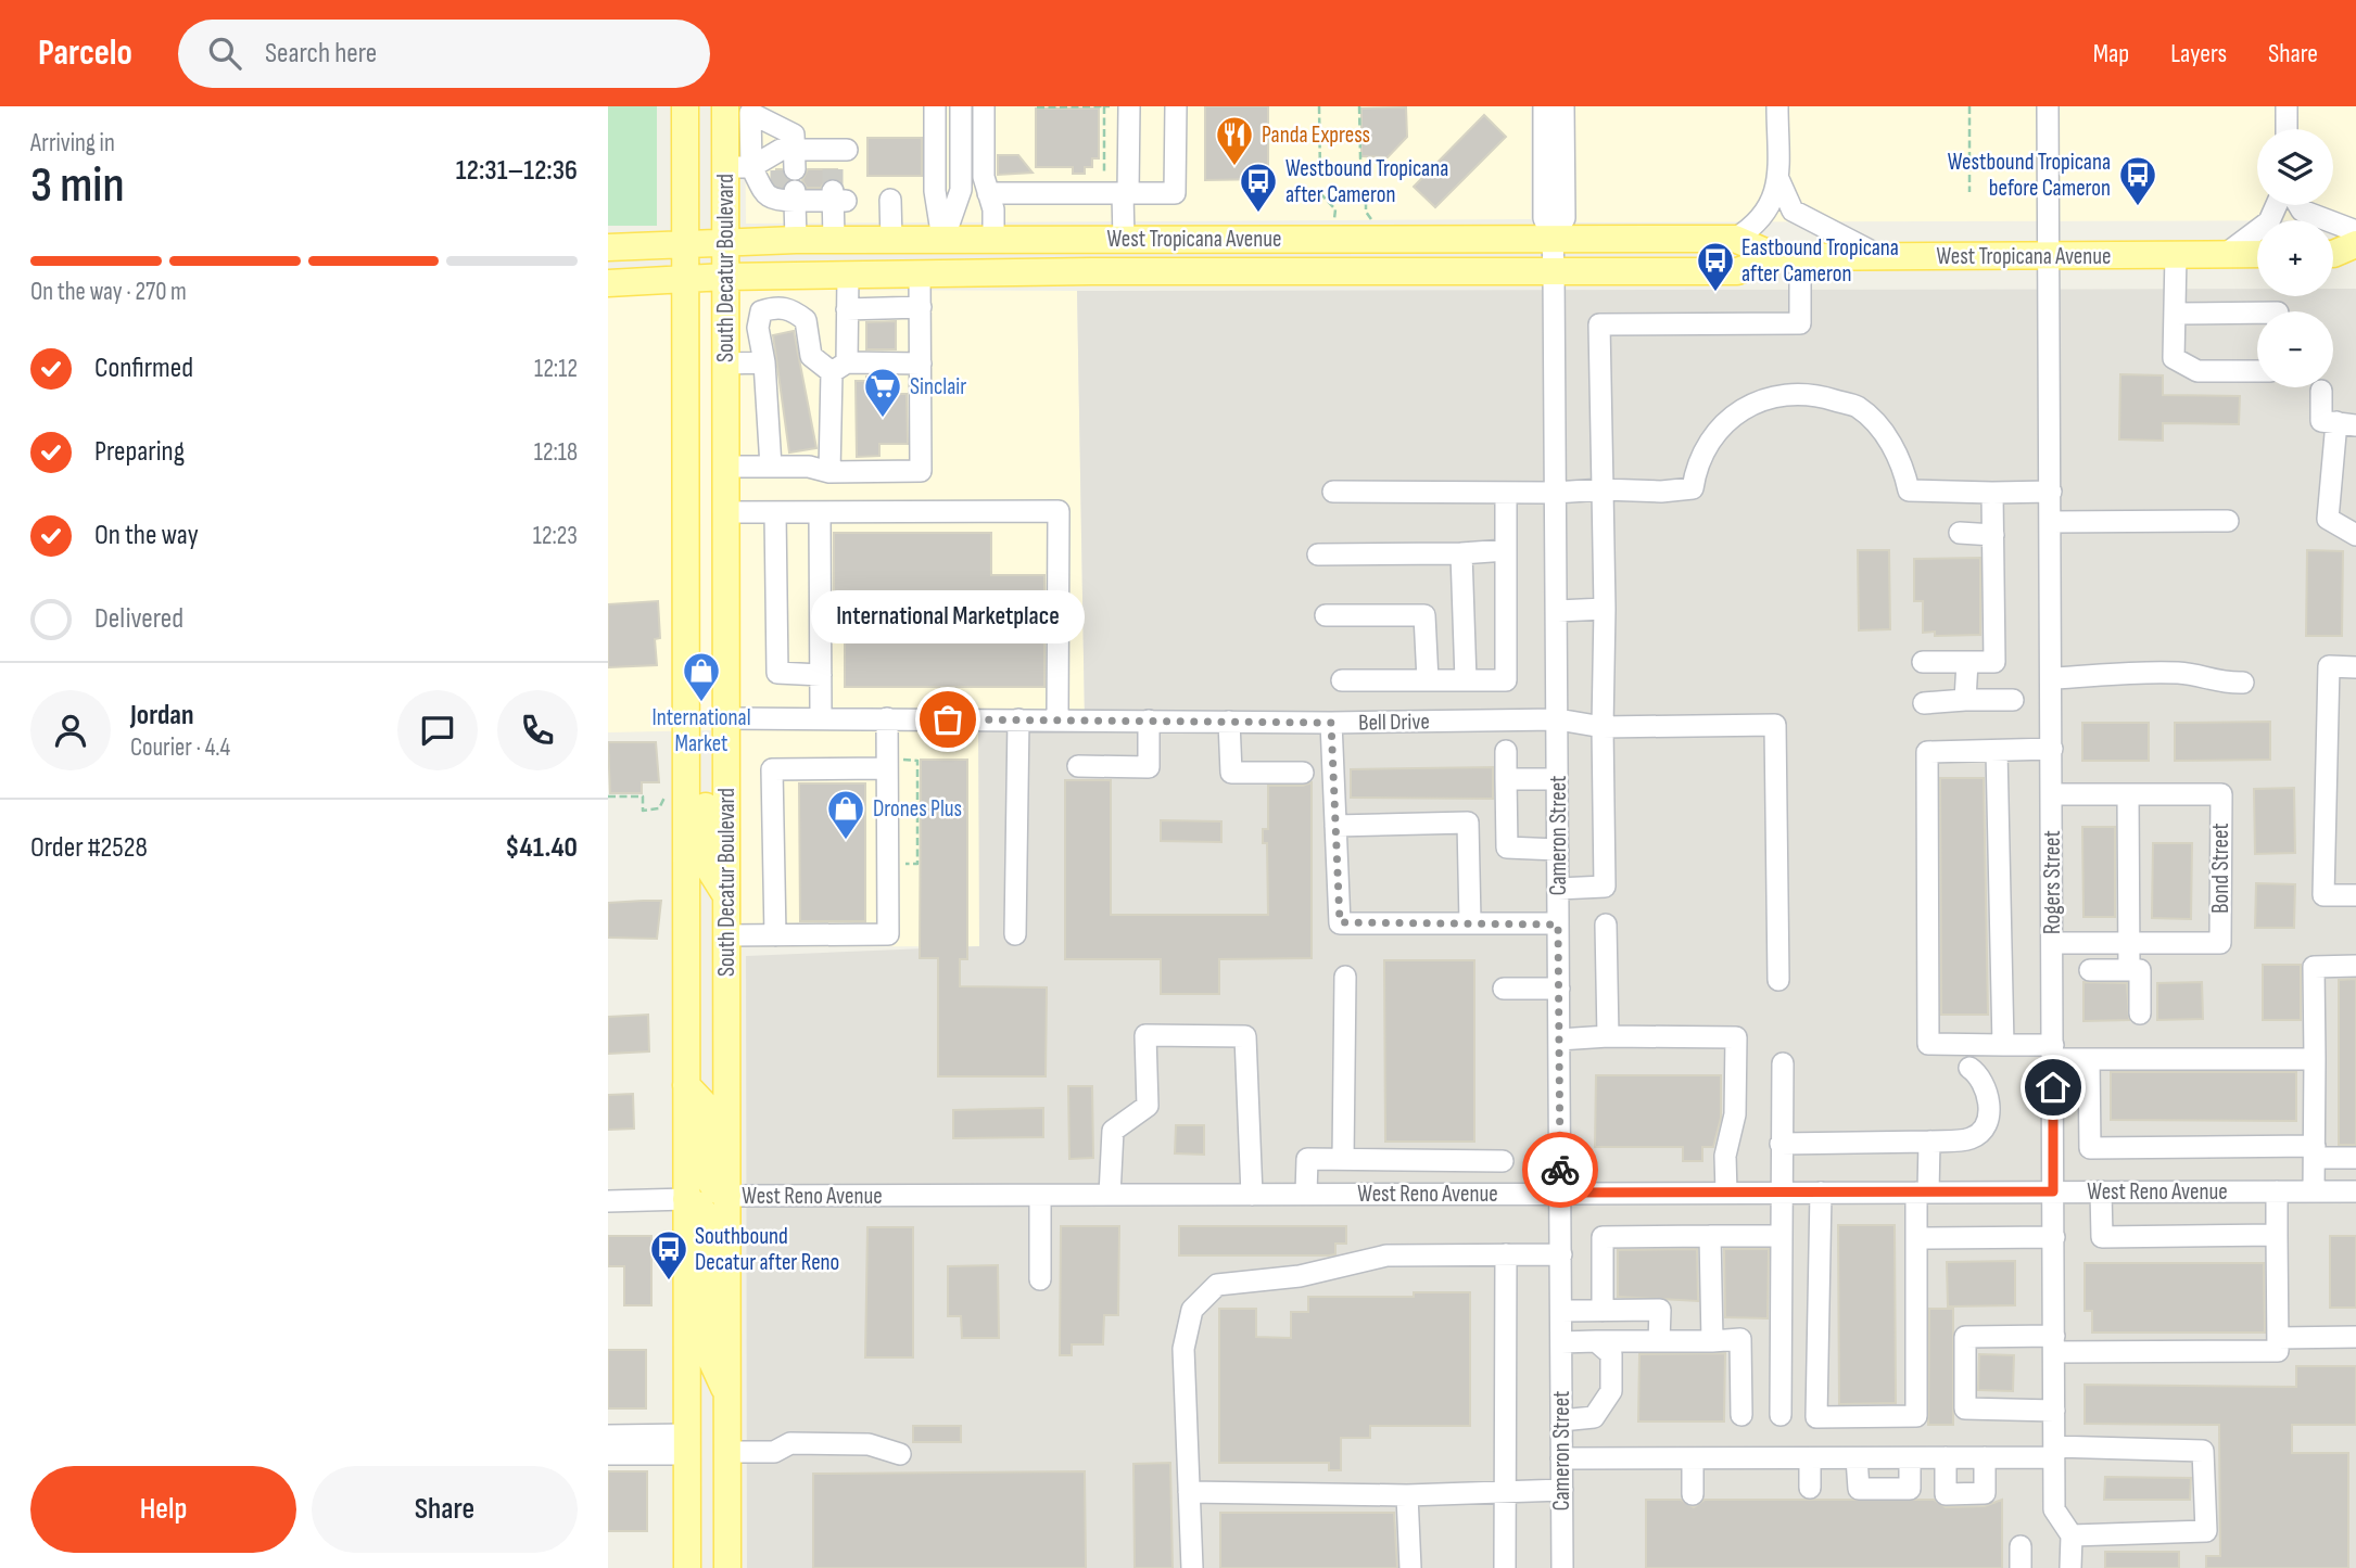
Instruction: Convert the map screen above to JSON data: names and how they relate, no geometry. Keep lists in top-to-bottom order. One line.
{"streets":{"main road":["West Tropicana Avenue","South Decatur Boulevard"],"street":["Bell Drive","Cameron Street","Bond Street","Rogers Street","West Reno Avenue"]},"crossings":[["West Tropicana Avenue","South Decatur Boulevard"],["West Tropicana Avenue","Cameron Street"],["West Tropicana Avenue","Rogers Street"],["South Decatur Boulevard","Bell Drive"],["South Decatur Boulevard","West Reno Avenue"],["Bell Drive","Cameron Street"],["Cameron Street","West Reno Avenue"],["Bond Street","Rogers Street"],["Rogers Street","West Reno Avenue"]],"places":{"restaurant":["Panda Express"],"bus stop":["Westbound Tropicana before Cameron","Westbound Tropicana after Cameron","Eastbound Tropicana after Cameron","Southbound Decatur after Reno"],"supermarket":["Sinclair"],"shop":["International Market","Drones Plus"],"other":["International Marketplace"]},"page":{"header":"Parcelo","search":"Search here","nav":["Map","Layers","Share"],"heading":["3 min","Arriving in","12:31–12:36"],"panel":["Jordan","Courier · 4.4","Order #2528","$41.40"],"map_buttons":["+","−"],"bar":"On the way · 270 m","list":[["Confirmed","12:12"],["Preparing","12:18"],["On the way","12:23"],"Delivered"],"bubble":"International Marketplace","buttons":["Help","Share"]}}
